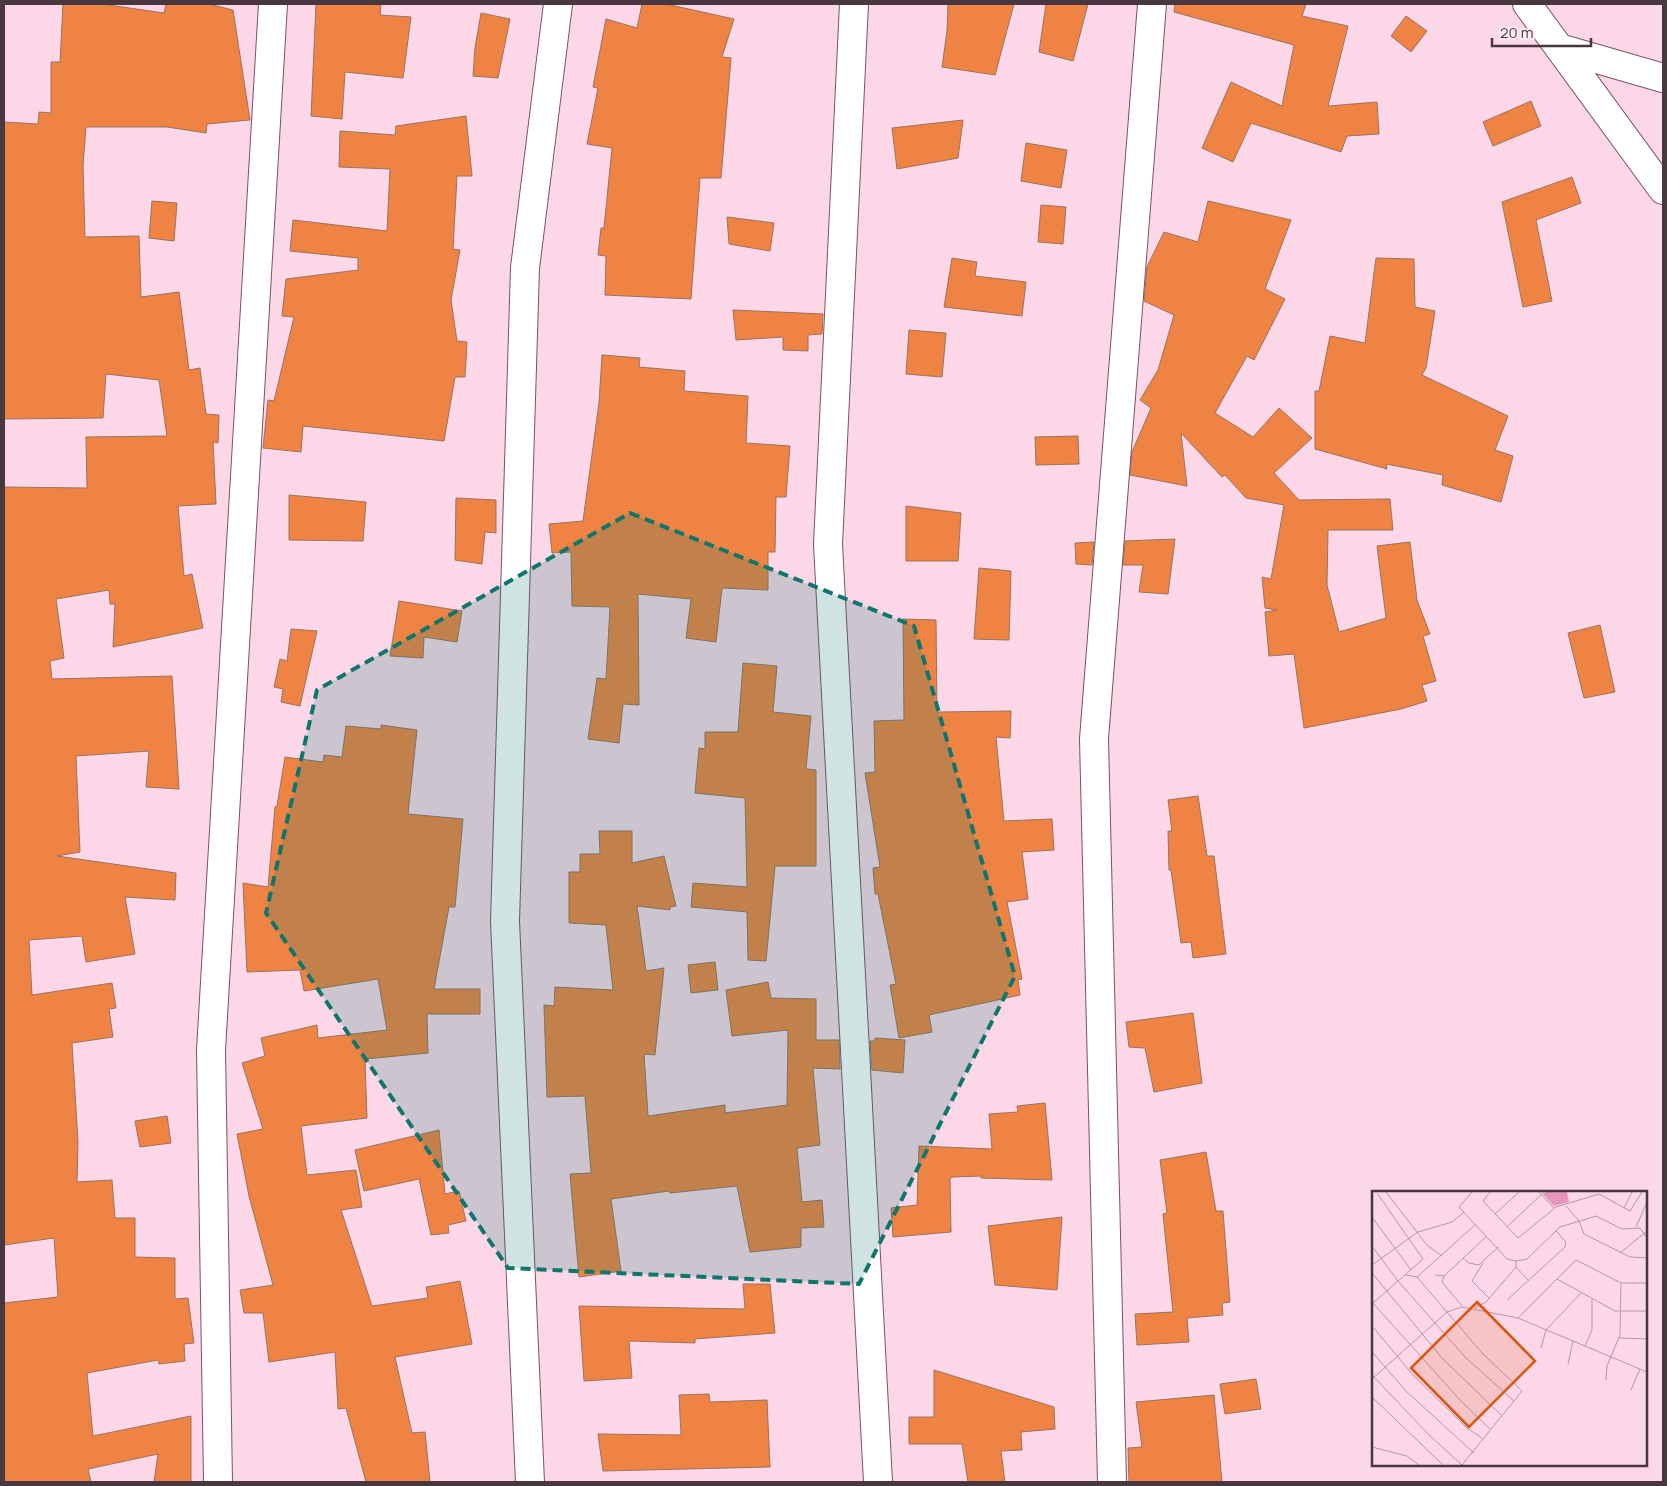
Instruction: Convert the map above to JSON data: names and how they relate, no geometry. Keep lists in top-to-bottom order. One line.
{"scale_bar":"20 m"}
